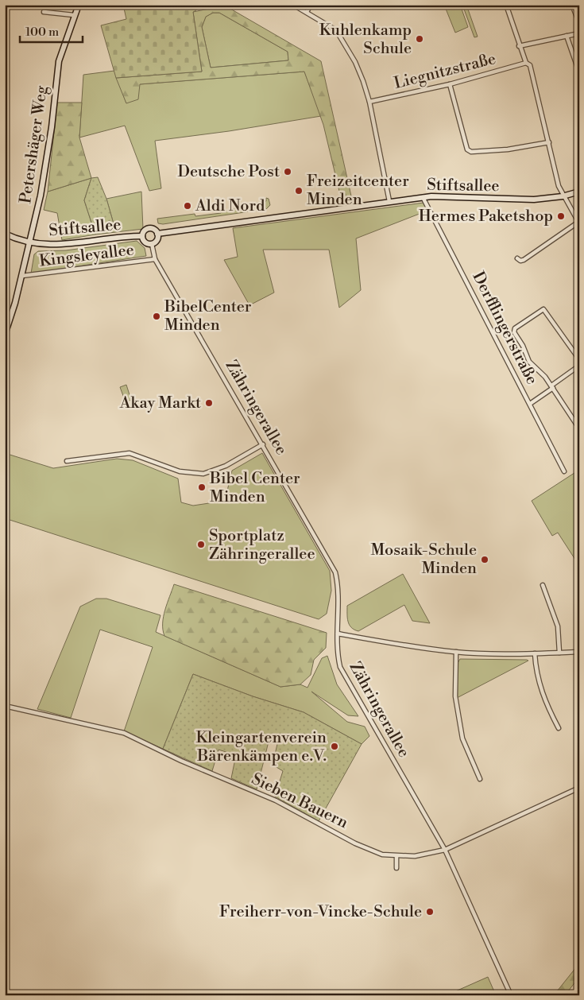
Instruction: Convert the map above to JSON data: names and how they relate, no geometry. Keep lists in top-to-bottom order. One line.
{"streets":{"main road":["Petershäger Weg","Stiftsallee"],"street":["Liegnitzstraße","Kingsleyallee","Derfflingerstraße","Zähringerallee","Sieben Bauern"]},"crossings":[["Petershäger Weg","Stiftsallee"],["Petershäger Weg","Kingsleyallee"],["Stiftsallee","Derfflingerstraße"],["Stiftsallee","Zähringerallee"],["Kingsleyallee","Zähringerallee"],["Zähringerallee","Sieben Bauern"]],"places":["Kuhlenkamp Schule","Deutsche Post","Freizeitcenter Minden","Aldi Nord","Hermes Paketshop","BibelCenter Minden","Akay Markt","Bibel Center Minden","Sportplatz Zähringerallee","Mosaik-Schule Minden","Kleingartenverein Bärenkämpen e.V.","Freiherr-von-Vincke-Schule"],"scale_bar":"100 m"}
